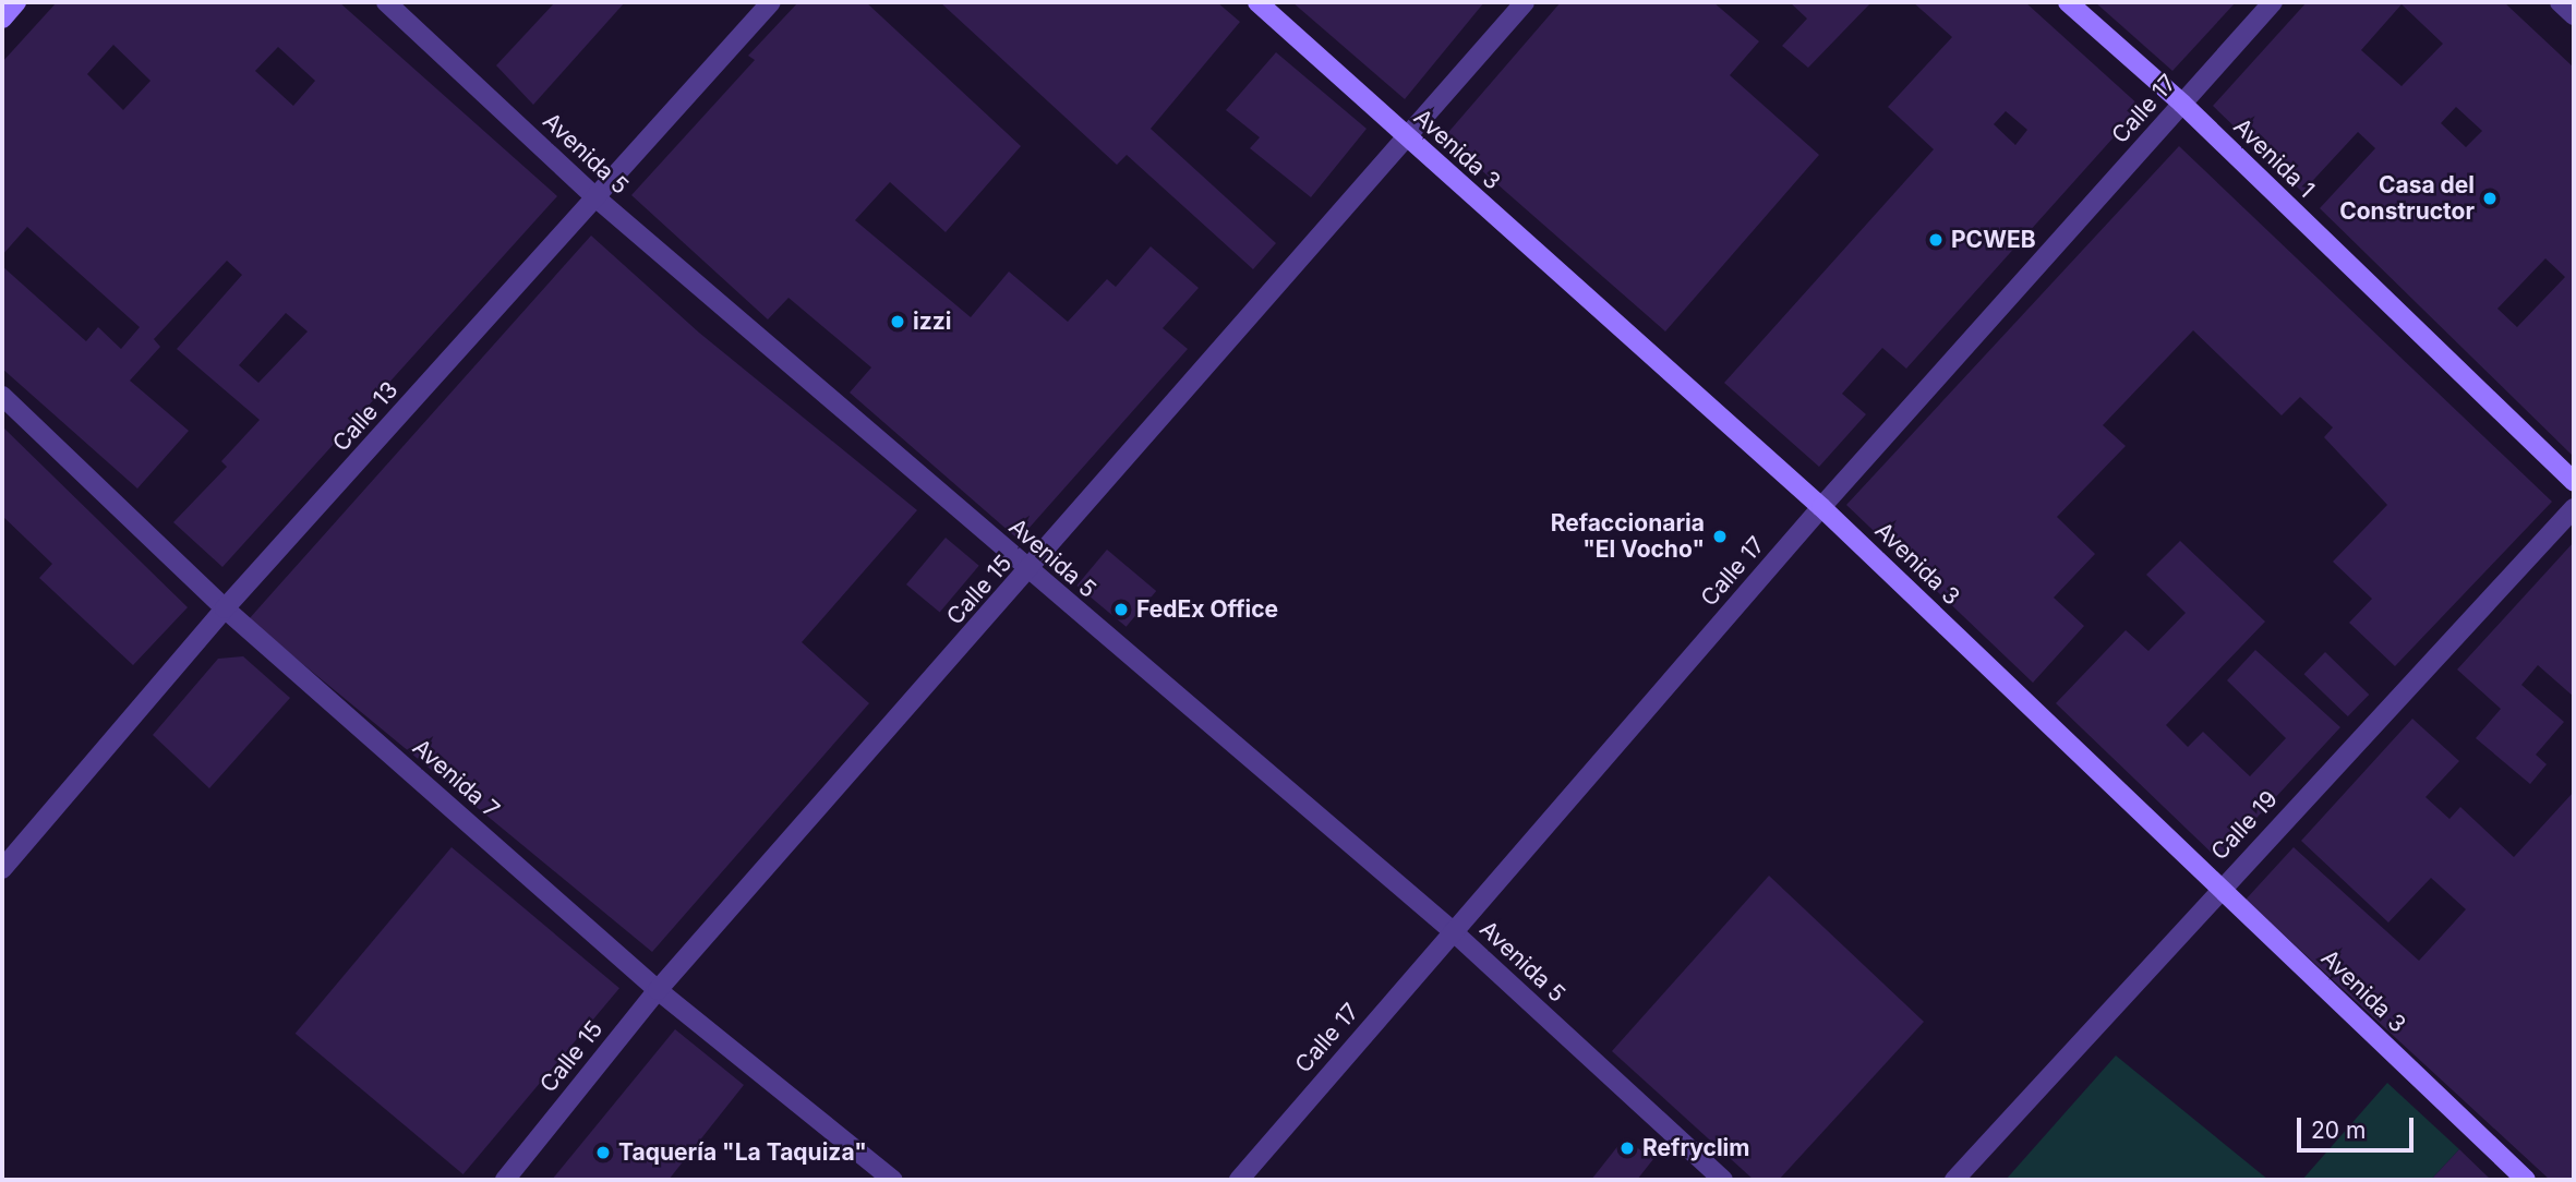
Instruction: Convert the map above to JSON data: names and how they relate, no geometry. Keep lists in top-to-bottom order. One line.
{"streets":{"main road":["Avenida 3","Avenida 1"],"street":["Calle 17","Avenida 5","Calle 13","Calle 15","Avenida 7","Calle 19"]},"crossings":[["Calle 17","Avenida 3"],["Calle 17","Avenida 5"],["Calle 17","Avenida 1"],["Avenida 3","Calle 15"],["Avenida 3","Calle 19"],["Avenida 5","Calle 13"],["Avenida 5","Calle 15"],["Calle 13","Avenida 7"],["Calle 15","Avenida 7"]],"places":["Casa del Constructor","PCWEB","izzi","Refaccionaria \"El Vocho\"","FedEx Office","Refryclim","Taquería \"La Taquiza\""],"scale_bar":"20 m"}
